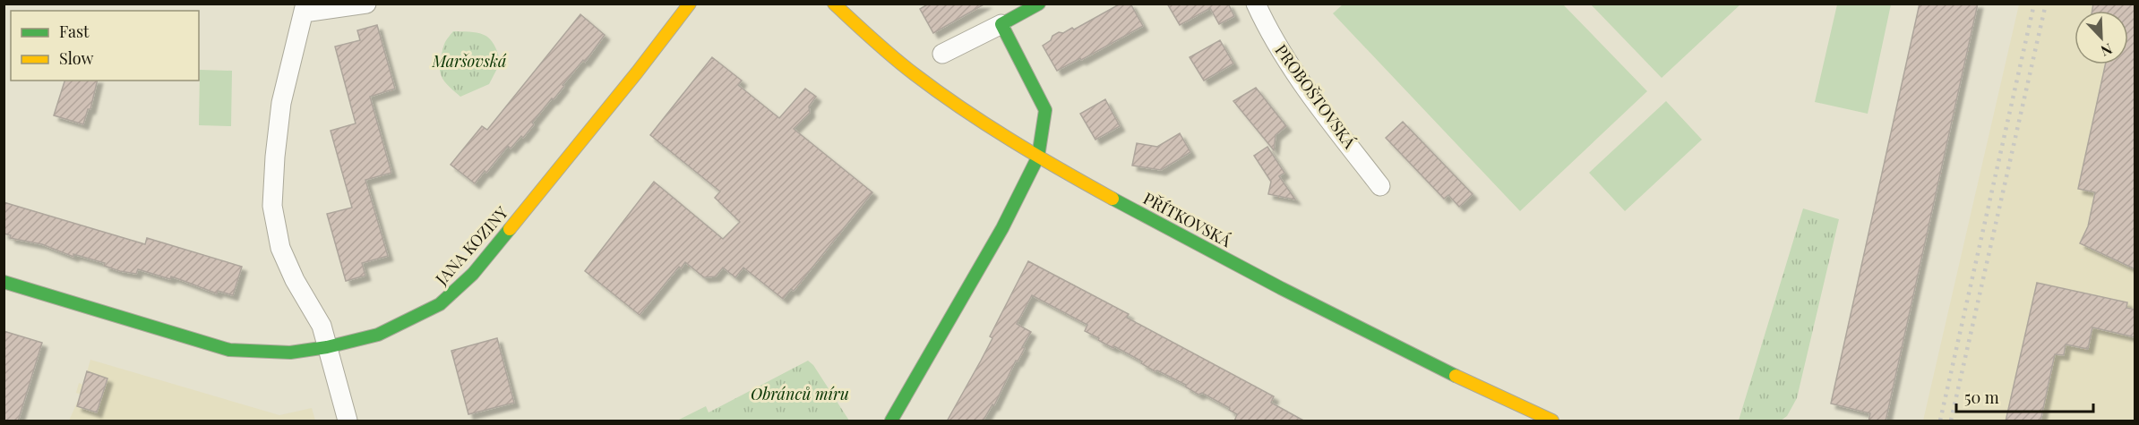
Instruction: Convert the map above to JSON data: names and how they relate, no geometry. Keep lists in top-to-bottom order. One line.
{"streets":{"street":["PROBOŠTOVSKÁ","PŘÍTKOVSKÁ","JANA KOZINY"]},"parks":["Maršovská","Obránců míru"],"legend":["Fast","Slow"],"scale_bar":"50 m","north":"bottom right"}
